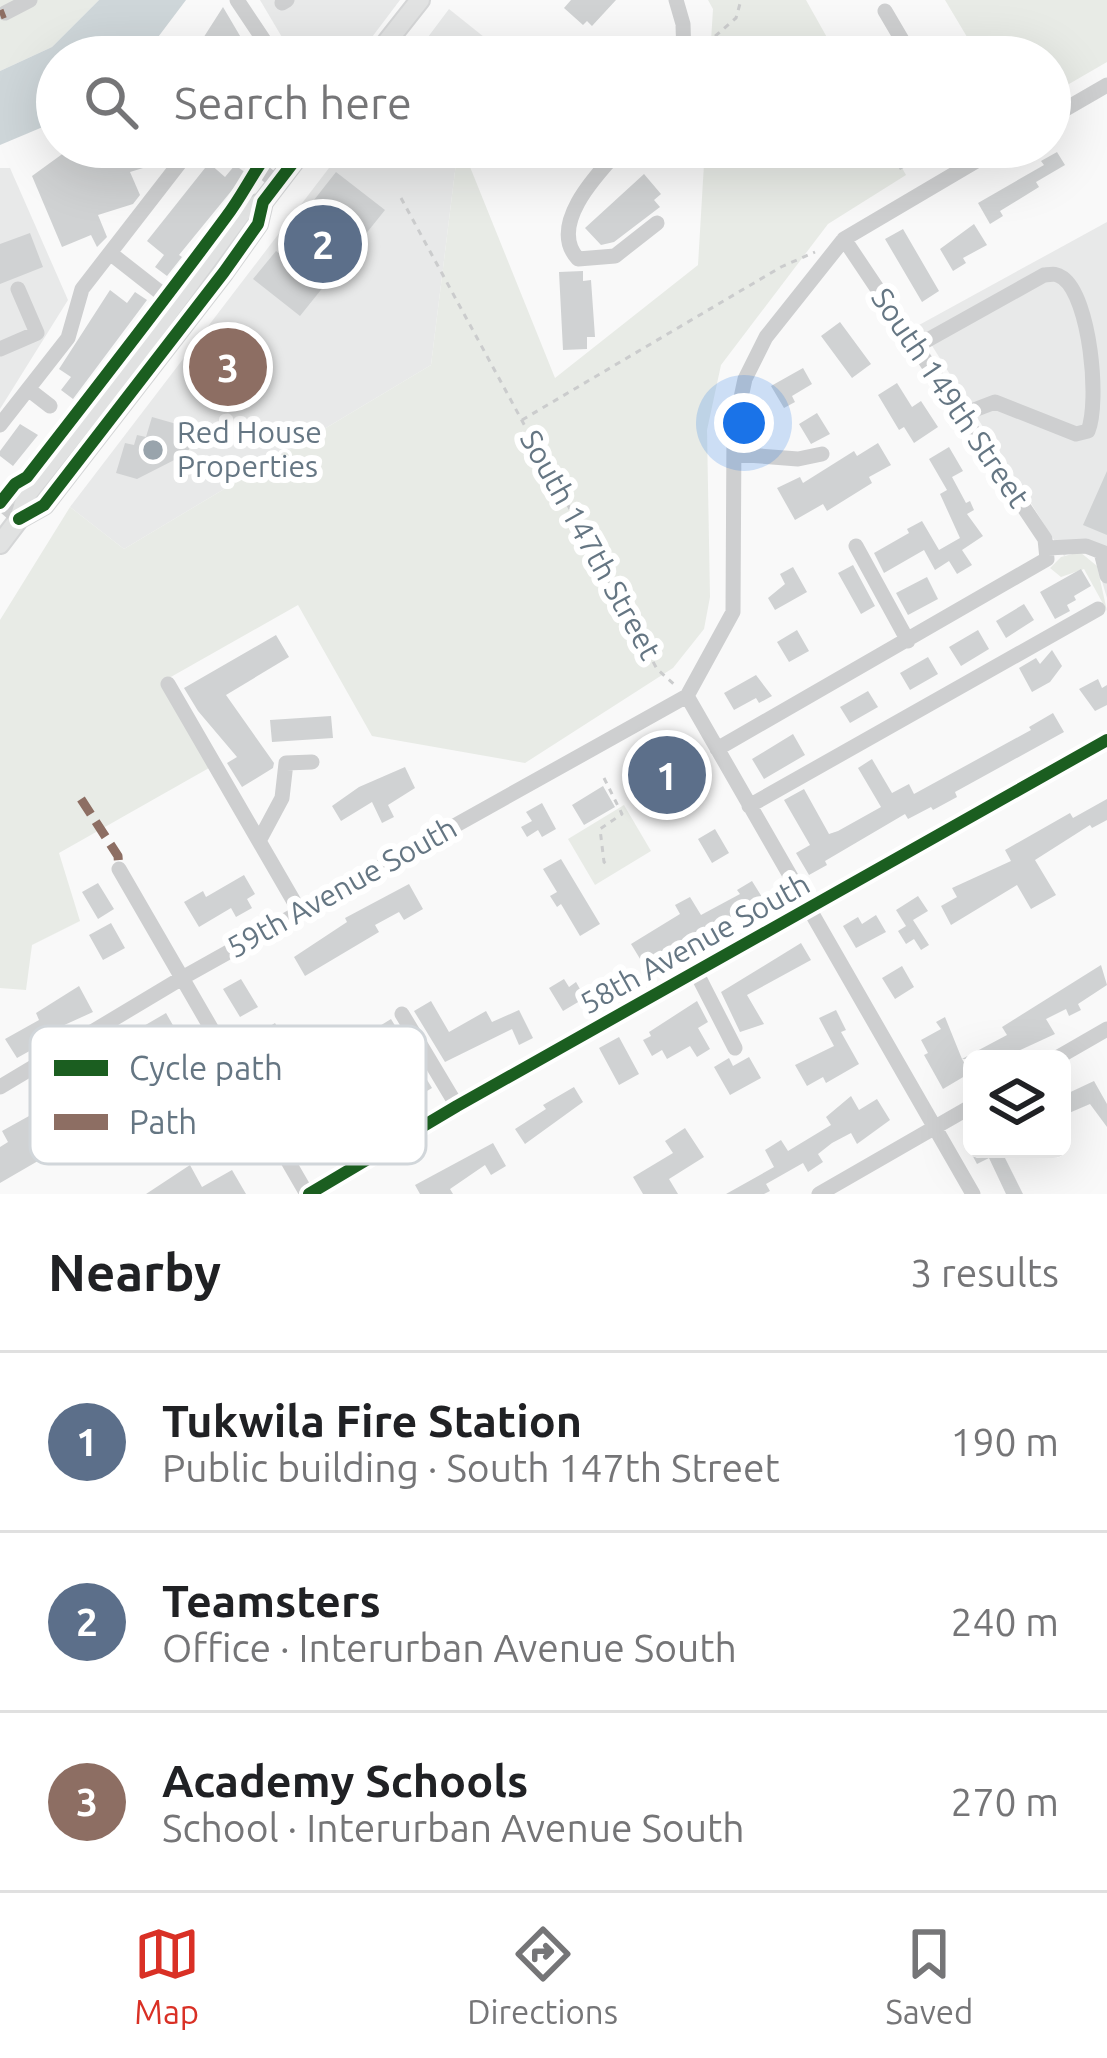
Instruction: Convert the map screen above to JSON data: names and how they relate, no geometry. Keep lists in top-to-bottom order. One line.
{"streets":{"street":["South 149th Street","59th Avenue South","58th Avenue South"],"path":["South 147th Street"]},"crossings":[["South 147th Street","59th Avenue South"]],"places":["Red House Properties"],"legend":["Cycle path","Path"],"page":{"search":"Search here","pins":["2","3","1"],"heading":["Nearby","3 results"],"list":[{"mark":"1","name":"Tukwila Fire Station","note":"Public building · South 147th Street","value":"190 m"},{"mark":"2","name":"Teamsters","note":"Office · Interurban Avenue South","value":"240 m"},{"mark":"3","name":"Academy Schools","note":"School · Interurban Avenue South","value":"270 m"}],"nav":["Map","Directions","Saved"]}}
